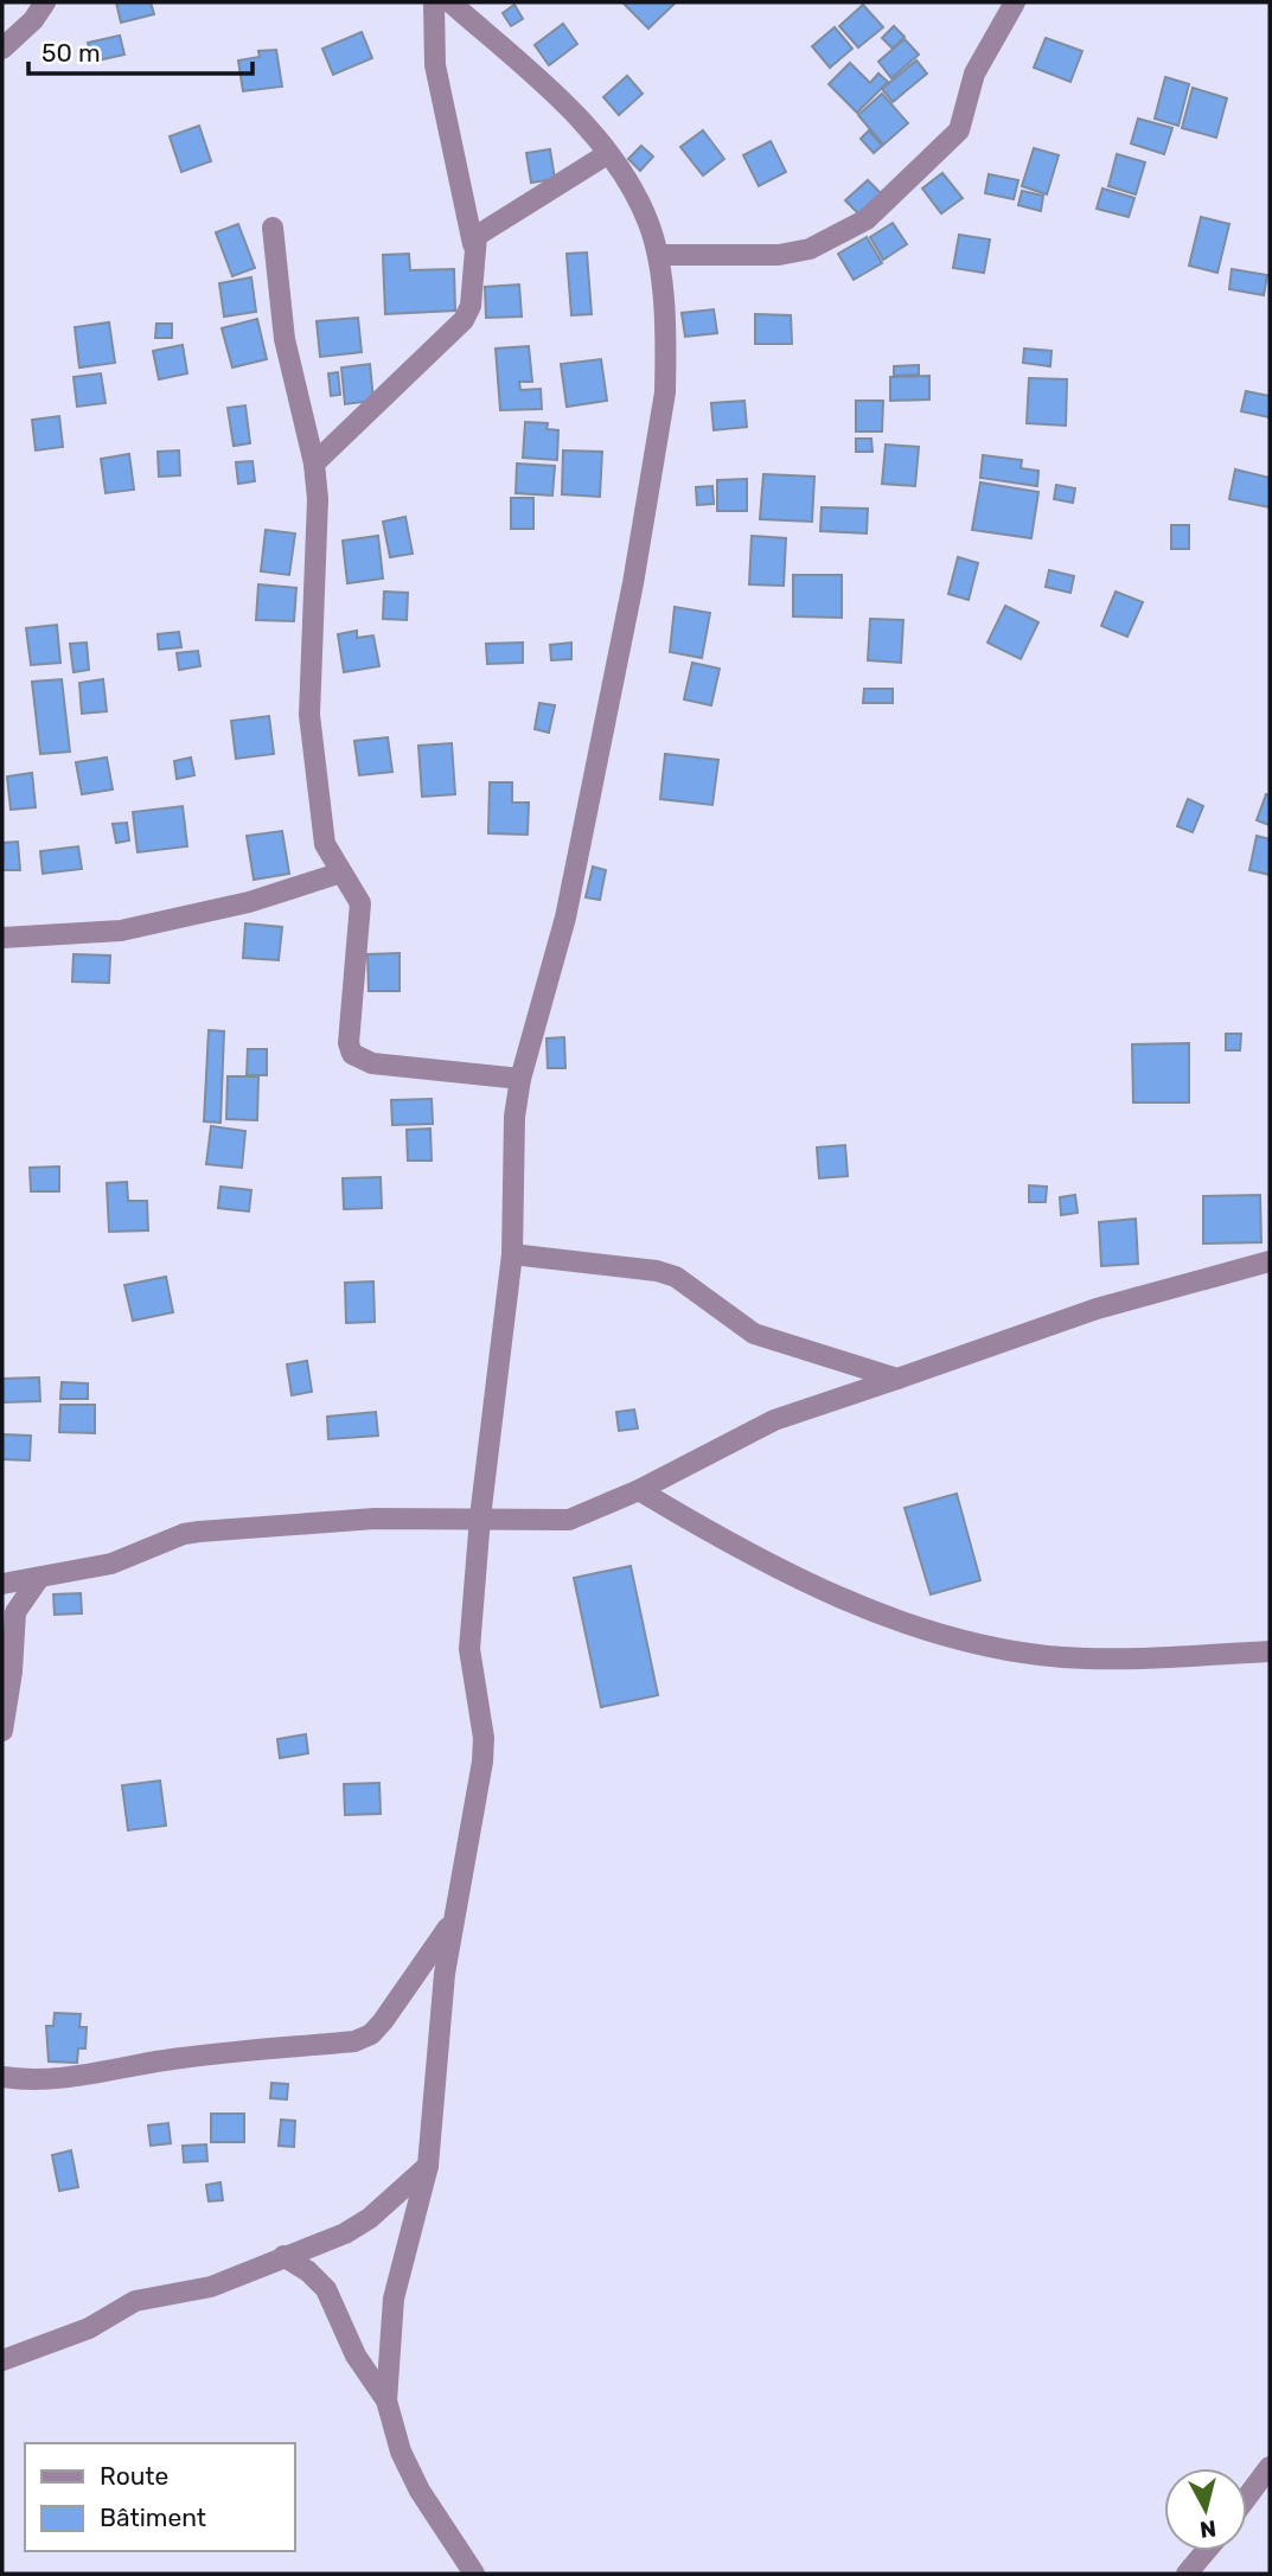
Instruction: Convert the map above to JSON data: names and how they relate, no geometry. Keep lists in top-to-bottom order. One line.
{"legend":["Route","Bâtiment"],"scale_bar":"50 m","north":"bottom"}
